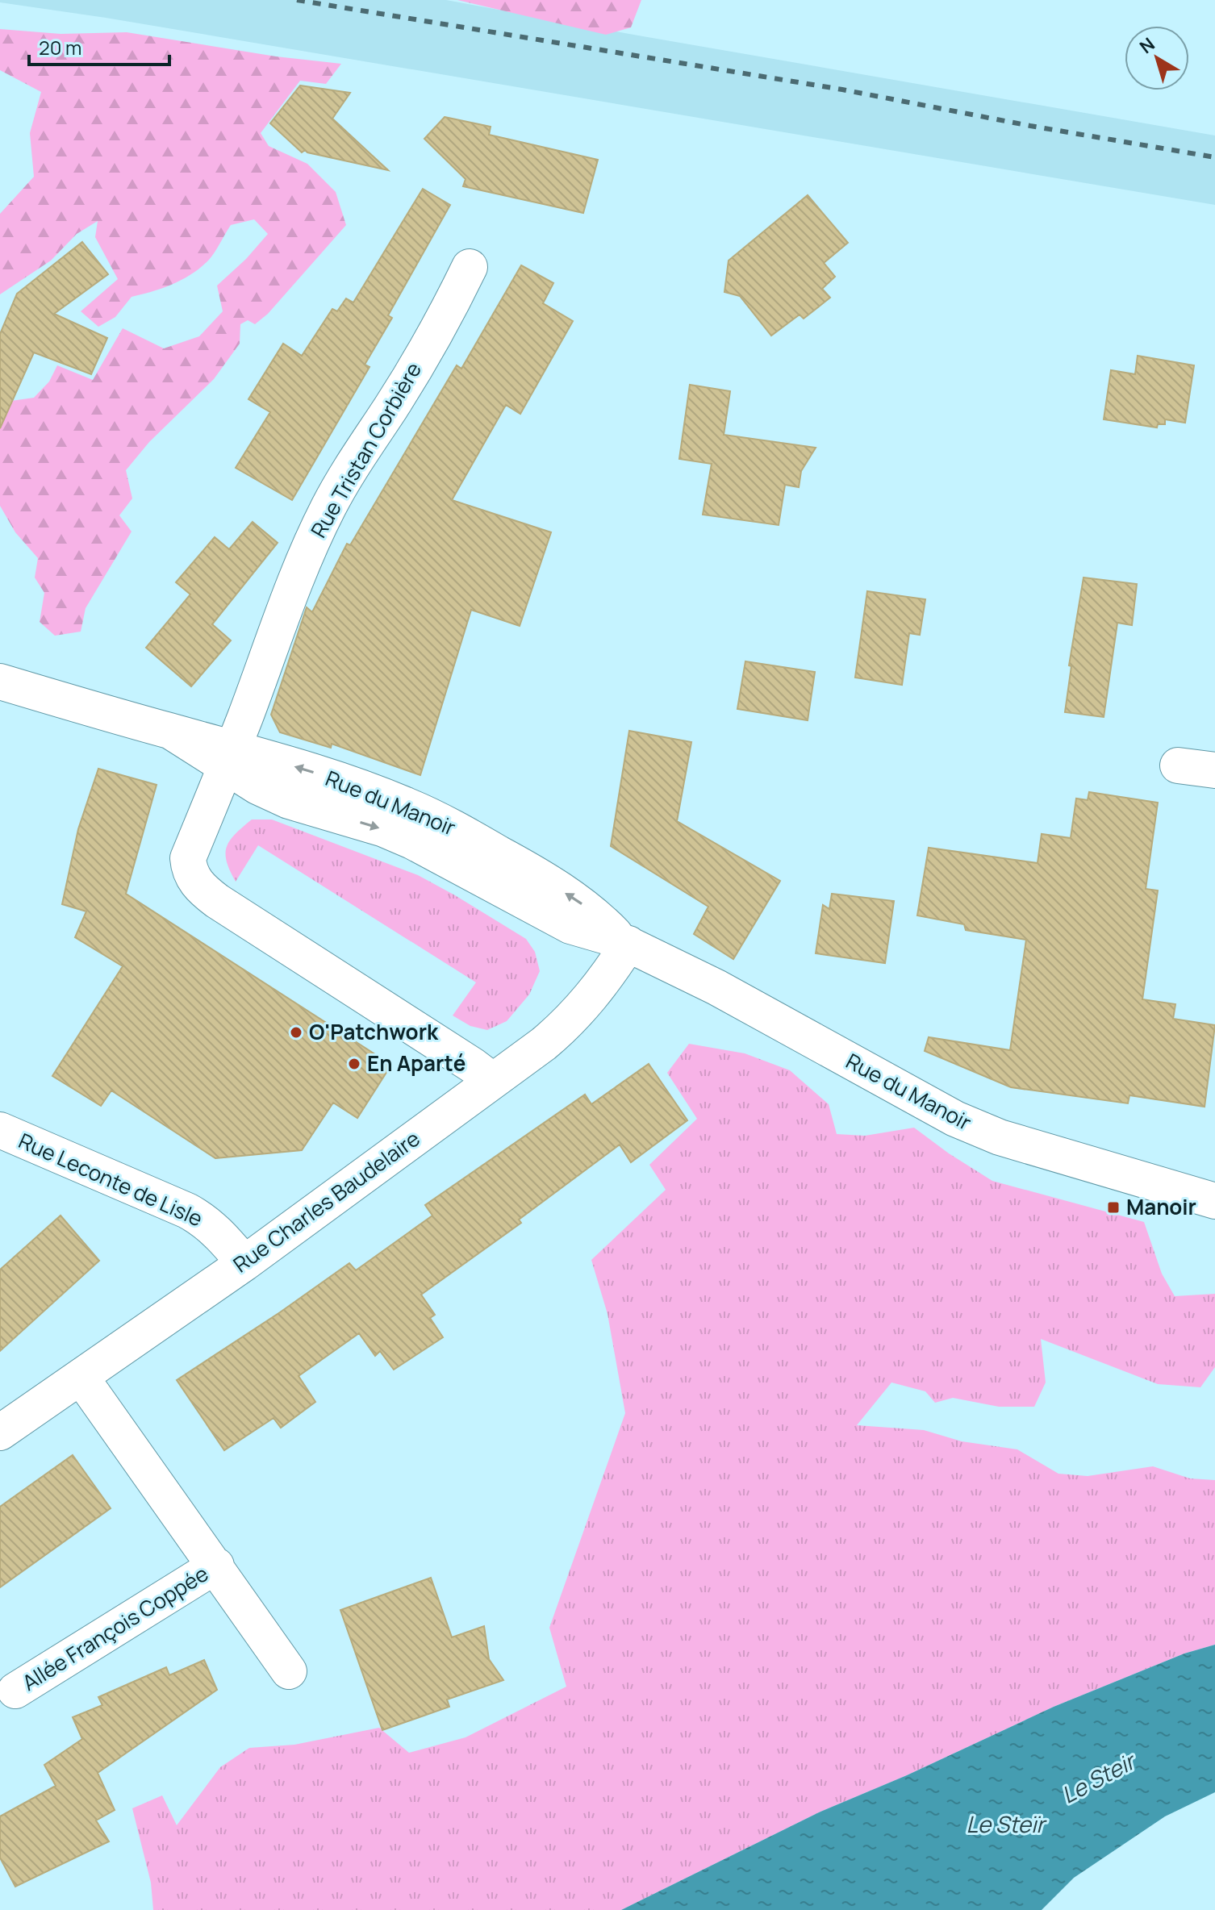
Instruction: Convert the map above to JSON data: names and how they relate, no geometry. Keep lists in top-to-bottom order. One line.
{"streets":{"street":["Rue Tristan Corbière","Rue du Manoir","Rue Leconte de Lisle","Rue Charles Baudelaire","Allée François Coppée"]},"crossings":[["Rue Tristan Corbière","Rue du Manoir"],["Rue Tristan Corbière","Rue Charles Baudelaire"],["Rue du Manoir","Rue Charles Baudelaire"],["Rue Leconte de Lisle","Rue Charles Baudelaire"],["Rue Charles Baudelaire","Allée François Coppée"]],"water":["Le Steir","Le Steïr"],"places":{"other":["O'Patchwork","En Aparté"],"transit":["Manoir"]},"scale_bar":"20 m","north":"top left"}
